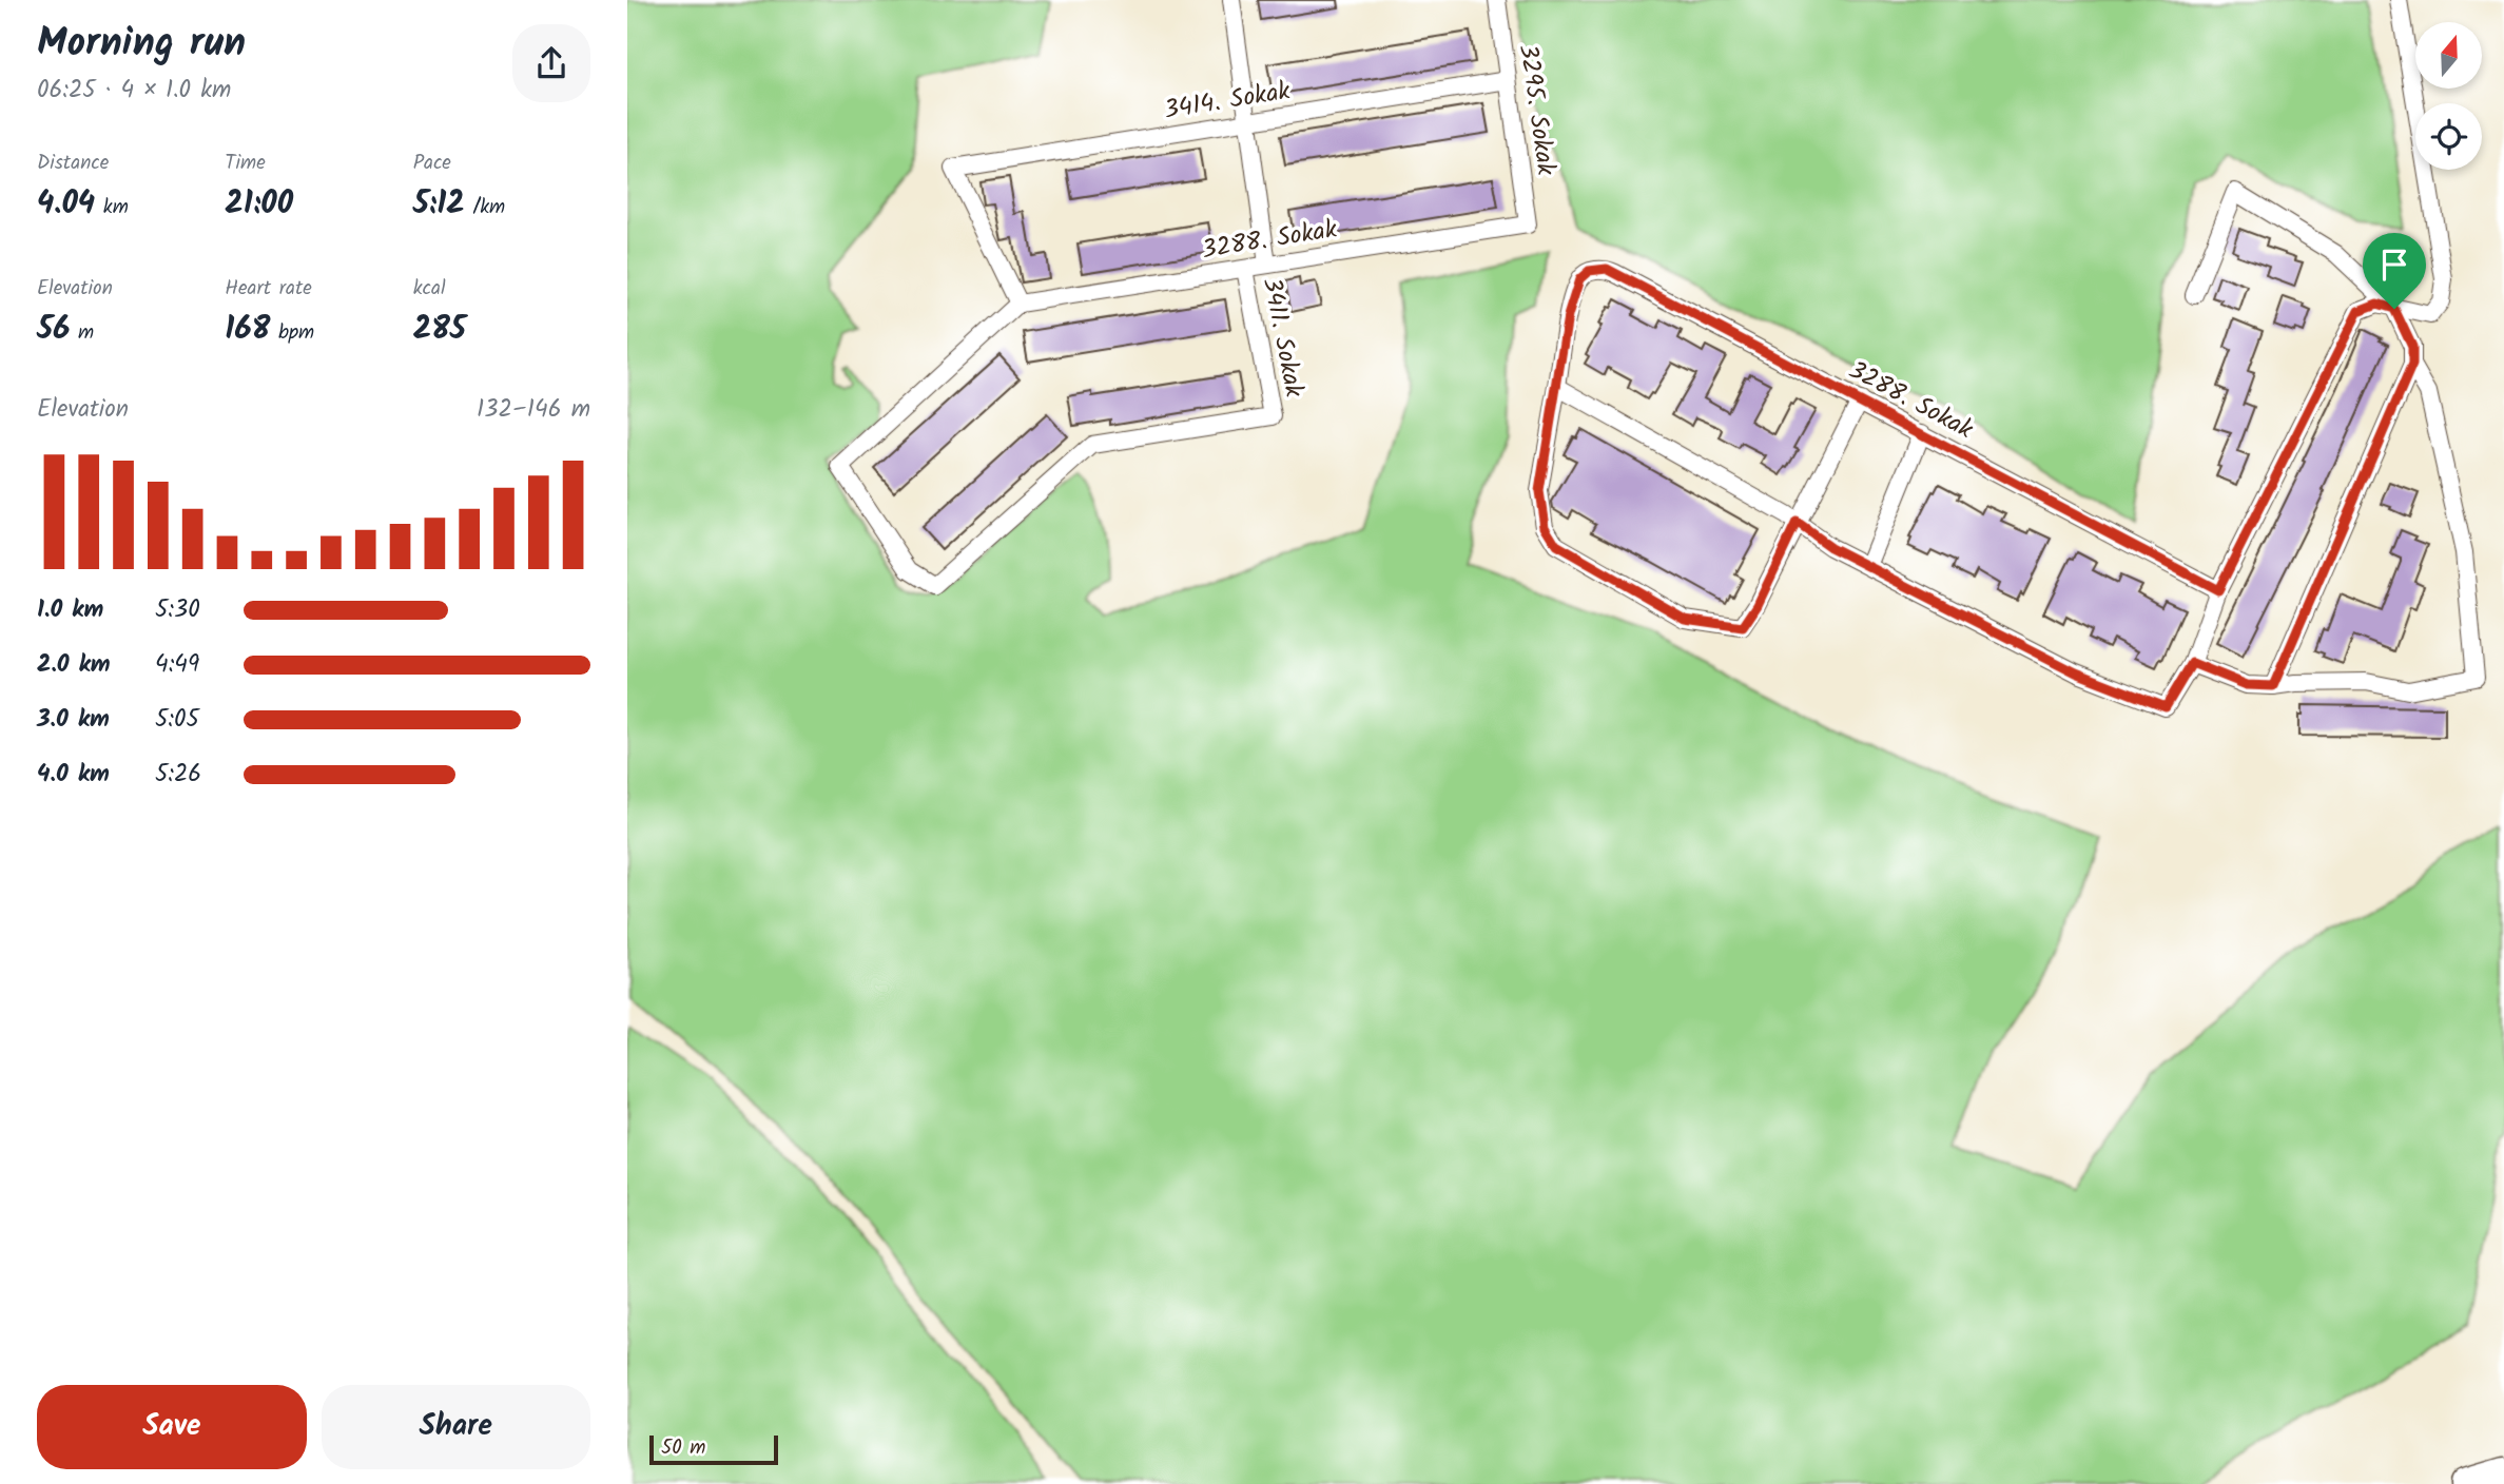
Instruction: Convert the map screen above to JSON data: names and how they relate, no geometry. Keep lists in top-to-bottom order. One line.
{"streets":{"street":["3414. Sokak","3295. Sokak","3288. Sokak","3411. Sokak"]},"crossings":[["3414. Sokak","3295. Sokak"],["3414. Sokak","3288. Sokak"],["3414. Sokak","3411. Sokak"],["3295. Sokak","3288. Sokak"],["3288. Sokak","3411. Sokak"]],"scale_bar":"50 m","north":"top","page":{"heading":["Morning run","06:25 · 4 × 1.0 km"],"stats":[["Distance","4.04 km"],["Time","21:00"],["Pace","5:12 /km"],["Elevation","56 m"],["Heart rate","168 bpm"],["kcal","285"]],"chart":["Elevation","132–146 m"],"list":[{"name":"1.0 km","note":"5:30"},{"name":"2.0 km","note":"4:49"},{"name":"3.0 km","note":"5:05"},{"name":"4.0 km","note":"5:26"}],"buttons":["Save","Share"],"scale":"50 m"}}
